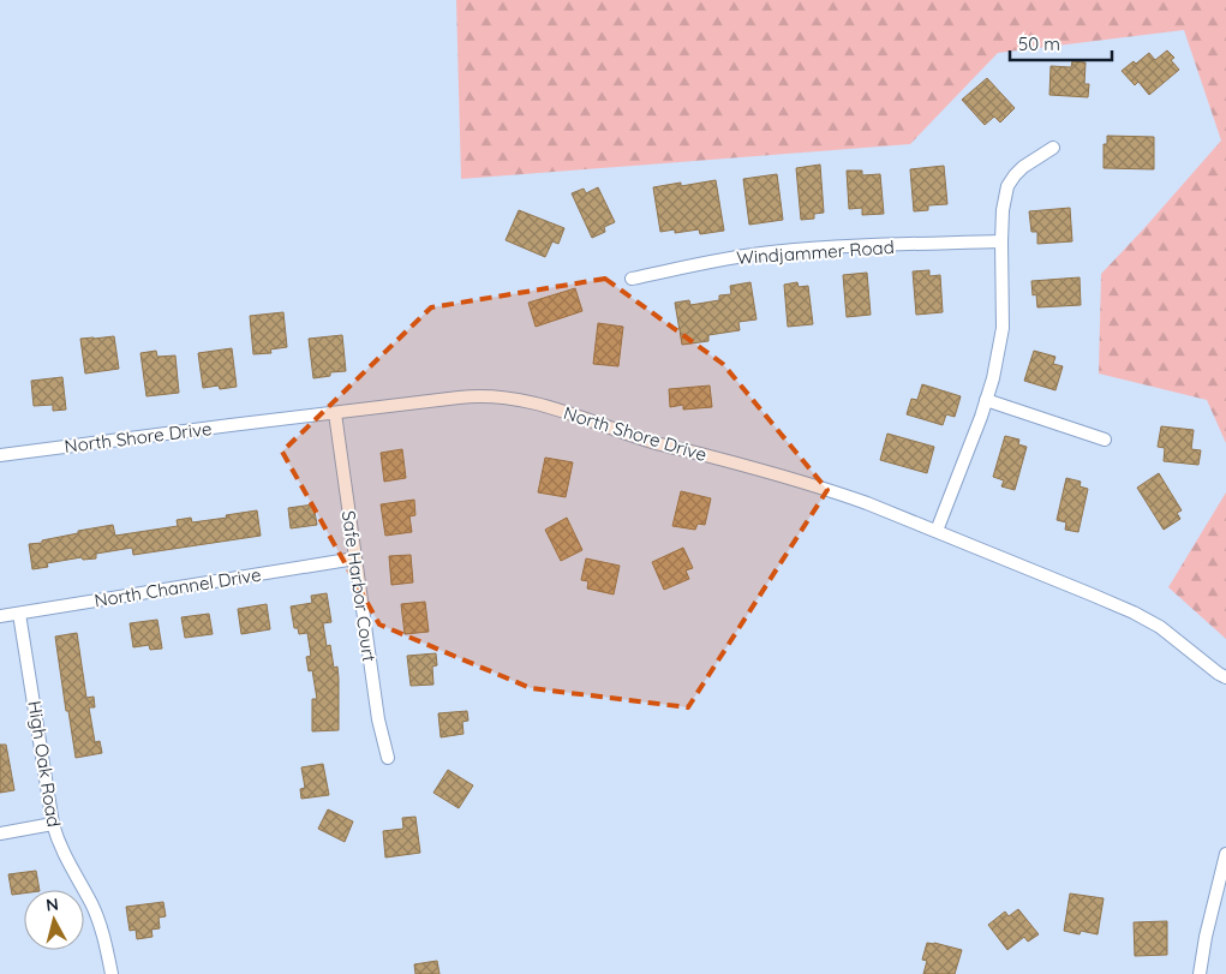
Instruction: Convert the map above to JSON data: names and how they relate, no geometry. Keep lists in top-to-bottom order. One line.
{"streets":{"street":["Windjammer Road","North Shore Drive","Safe Harbor Court","North Channel Drive","High Oak Road"]},"crossings":[["North Shore Drive","Safe Harbor Court"],["Safe Harbor Court","North Channel Drive"],["North Channel Drive","High Oak Road"]],"scale_bar":"50 m","north":"top"}
